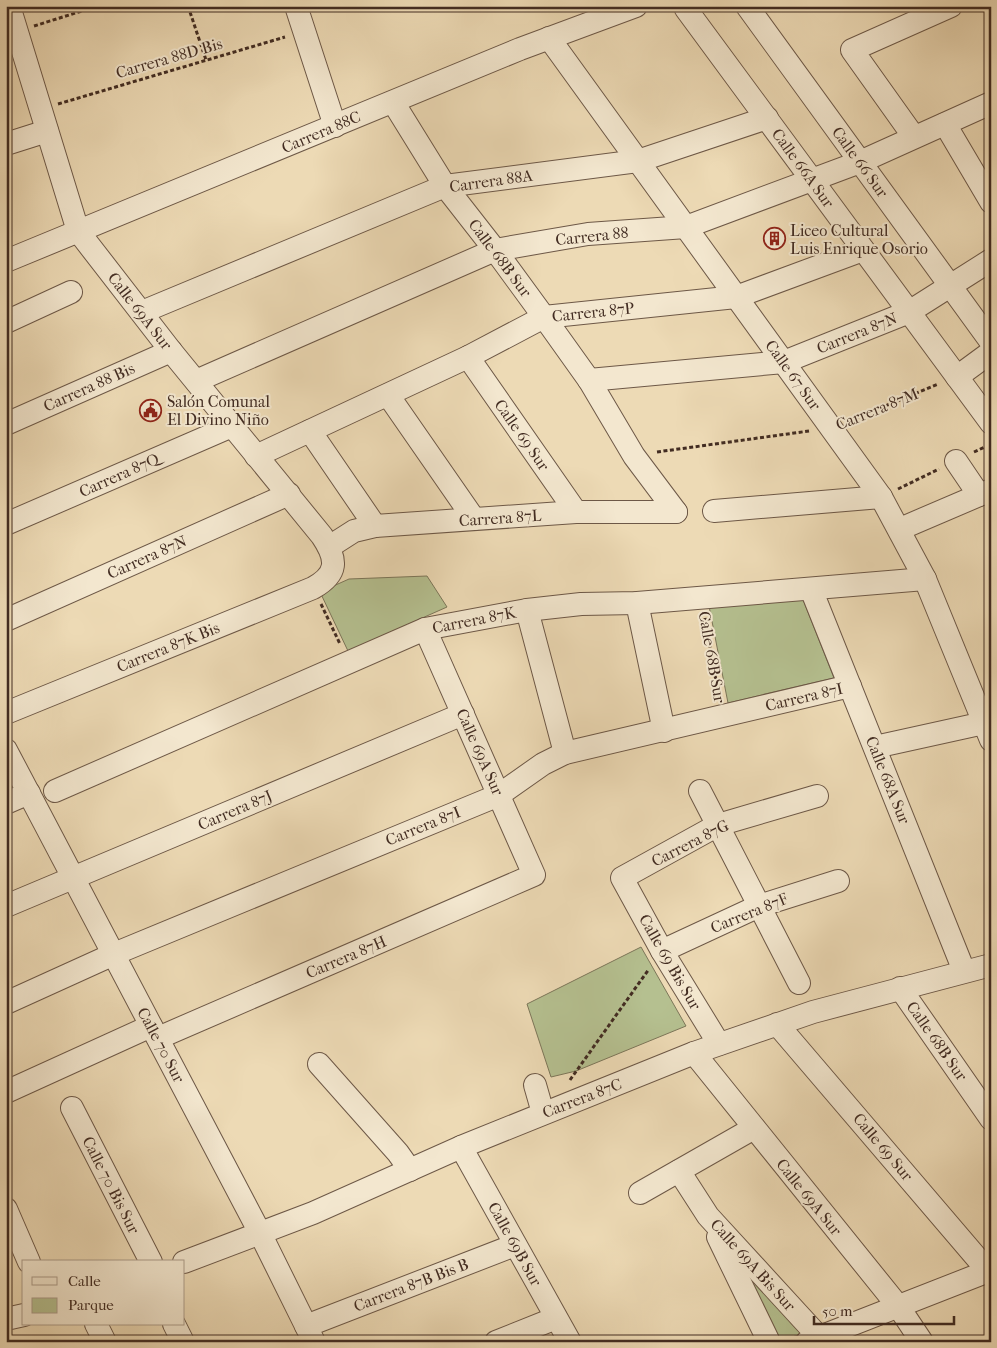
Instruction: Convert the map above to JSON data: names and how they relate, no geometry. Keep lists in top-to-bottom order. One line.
{"streets":{"street":["Carrera 88C","Calle 66 Sur","Calle 66A Sur","Carrera 88A","Carrera 88","Calle 68B Sur","Calle 69A Sur","Carrera 87P","Carrera 87N","Calle 67 Sur","Carrera 88 Bis","Calle 69 Sur","Carrera 87Q","Carrera 87L","Carrera 87K","Carrera 87K Bis","Carrera 87I","Calle 68A Sur","Carrera 87J","Carrera 87G","Carrera 87F","Carrera 87H","Calle 69 Bis Sur","Calle 70 Sur","Carrera 87C","Calle 70 Bis Sur","Calle 69B Sur","Calle 69A Bis Sur","Carrera 87B Bis B"],"path":["Carrera 88D Bis","Carrera 87M"]},"crossings":[["Carrera 88D Bis","Calle 69A Sur"],["Carrera 88C","Calle 68B Sur"],["Carrera 88C","Calle 69A Sur"],["Carrera 88C","Calle 67 Sur"],["Calle 66 Sur","Carrera 88"],["Calle 66 Sur","Carrera 87N"],["Calle 66A Sur","Carrera 88A"],["Calle 66A Sur","Carrera 88"],["Calle 66A Sur","Carrera 87P"],["Calle 66A Sur","Carrera 87N"],["Calle 66A Sur","Carrera 87M"],["Carrera 88A","Calle 68B Sur"],["Carrera 88A","Calle 69A Sur"],["Carrera 88A","Calle 67 Sur"],["Carrera 88","Calle 68B Sur"],["Carrera 88","Calle 69A Sur"],["Carrera 88","Calle 67 Sur"],["Calle 68B Sur","Carrera 87P"],["Calle 68B Sur","Carrera 87N"],["Calle 68B Sur","Carrera 87M"],["Calle 68B Sur","Carrera 87L"],["Calle 68B Sur","Carrera 87K"],["Calle 68B Sur","Carrera 87I"],["Calle 68B Sur","Carrera 87C"],["Calle 69A Sur","Carrera 87P"],["Calle 69A Sur","Carrera 87N"],["Calle 69A Sur","Carrera 88 Bis"],["Calle 69A Sur","Carrera 87Q"],["Calle 69A Sur","Carrera 87L"],["Calle 69A Sur","Carrera 87K"],["Calle 69A Sur","Carrera 87K Bis"],["Calle 69A Sur","Carrera 87I"],["Calle 69A Sur","Carrera 87J"],["Calle 69A Sur","Carrera 87H"],["Calle 69A Sur","Carrera 87C"],["Carrera 87P","Calle 67 Sur"],["Carrera 87P","Calle 69 Sur"],["Carrera 87N","Calle 67 Sur"],["Calle 67 Sur","Carrera 87M"],["Calle 67 Sur","Carrera 87K"],["Calle 69 Sur","Carrera 87L"],["Calle 69 Sur","Carrera 87C"],["Carrera 87K","Calle 68A Sur"],["Carrera 87I","Calle 68A Sur"],["Carrera 87I","Calle 70 Sur"],["Calle 68A Sur","Carrera 87C"],["Carrera 87J","Calle 70 Sur"],["Carrera 87G","Calle 69 Bis Sur"],["Carrera 87F","Calle 69 Bis Sur"],["Carrera 87H","Calle 70 Sur"],["Calle 69 Bis Sur","Carrera 87C"],["Calle 70 Sur","Carrera 87C"],["Calle 70 Sur","Carrera 87B Bis B"],["Carrera 87C","Calle 69B Sur"],["Calle 69B Sur","Carrera 87B Bis B"]],"places":{"building":["Liceo Cultural Luis Enrique Osorio"],"public building":["Salón Comunal El Divino Niño"]},"legend":["Calle","Parque"],"scale_bar":"50 m"}
